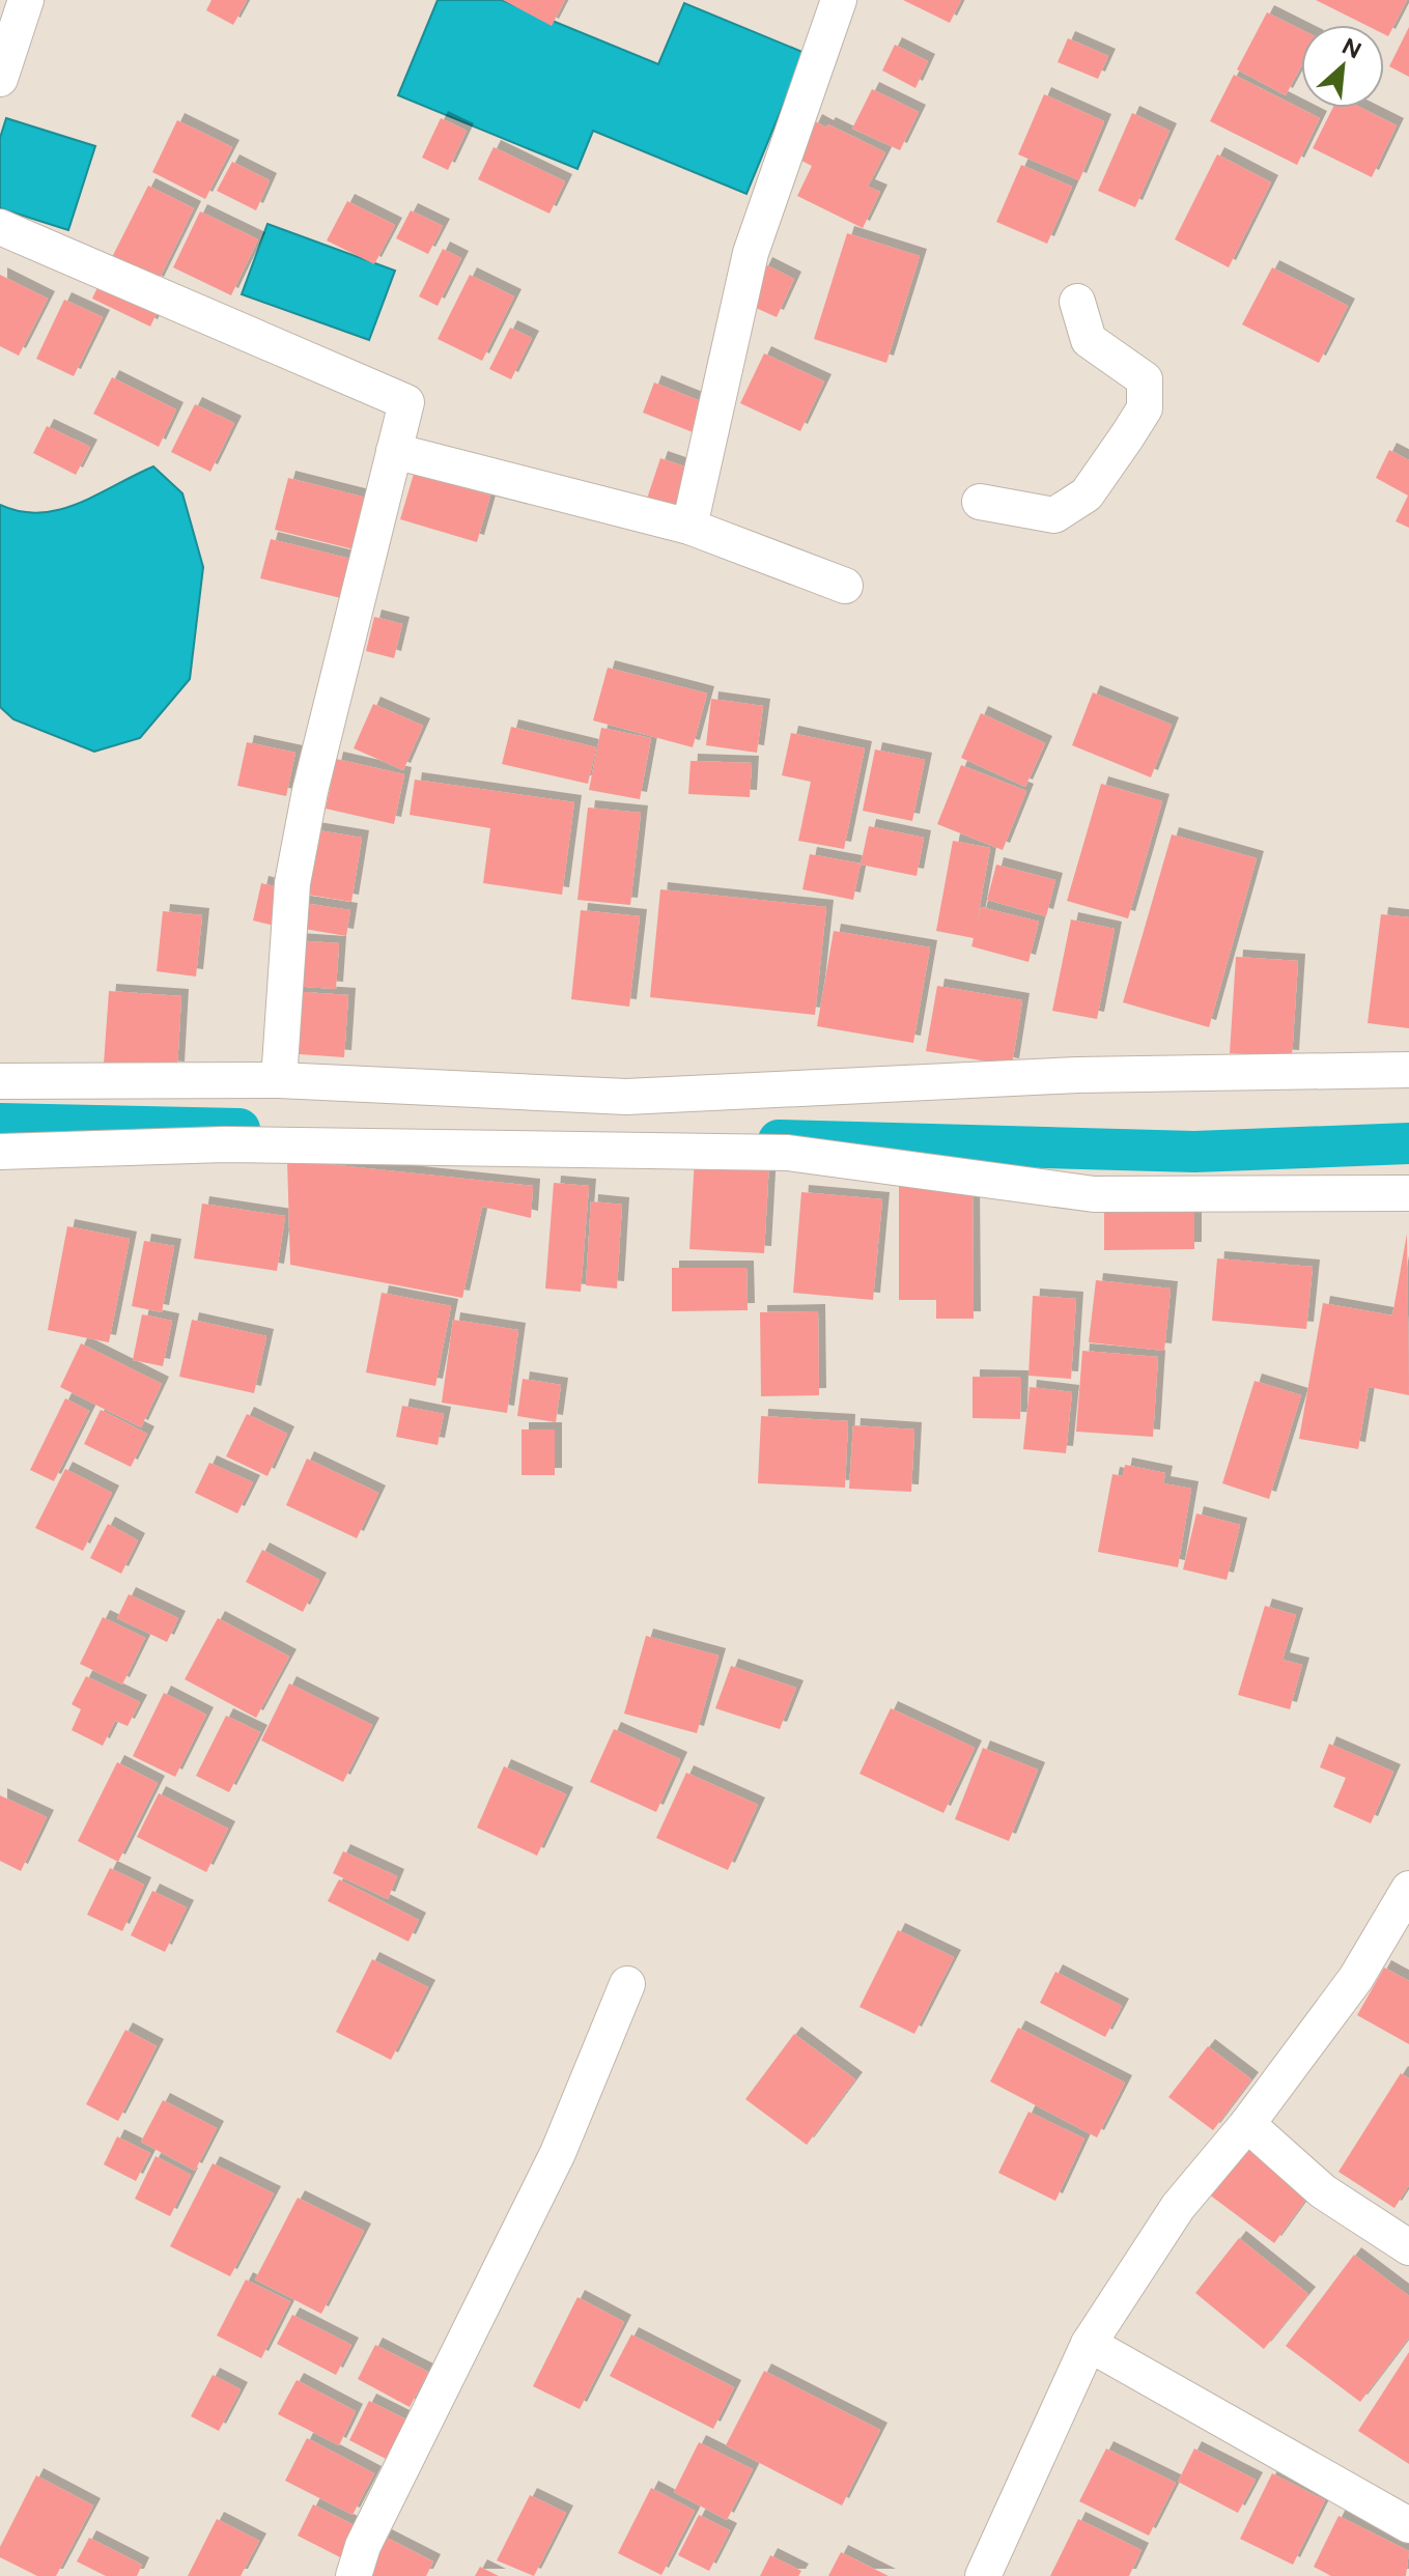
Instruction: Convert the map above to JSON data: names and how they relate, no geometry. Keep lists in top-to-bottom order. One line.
{"north":"top right"}
